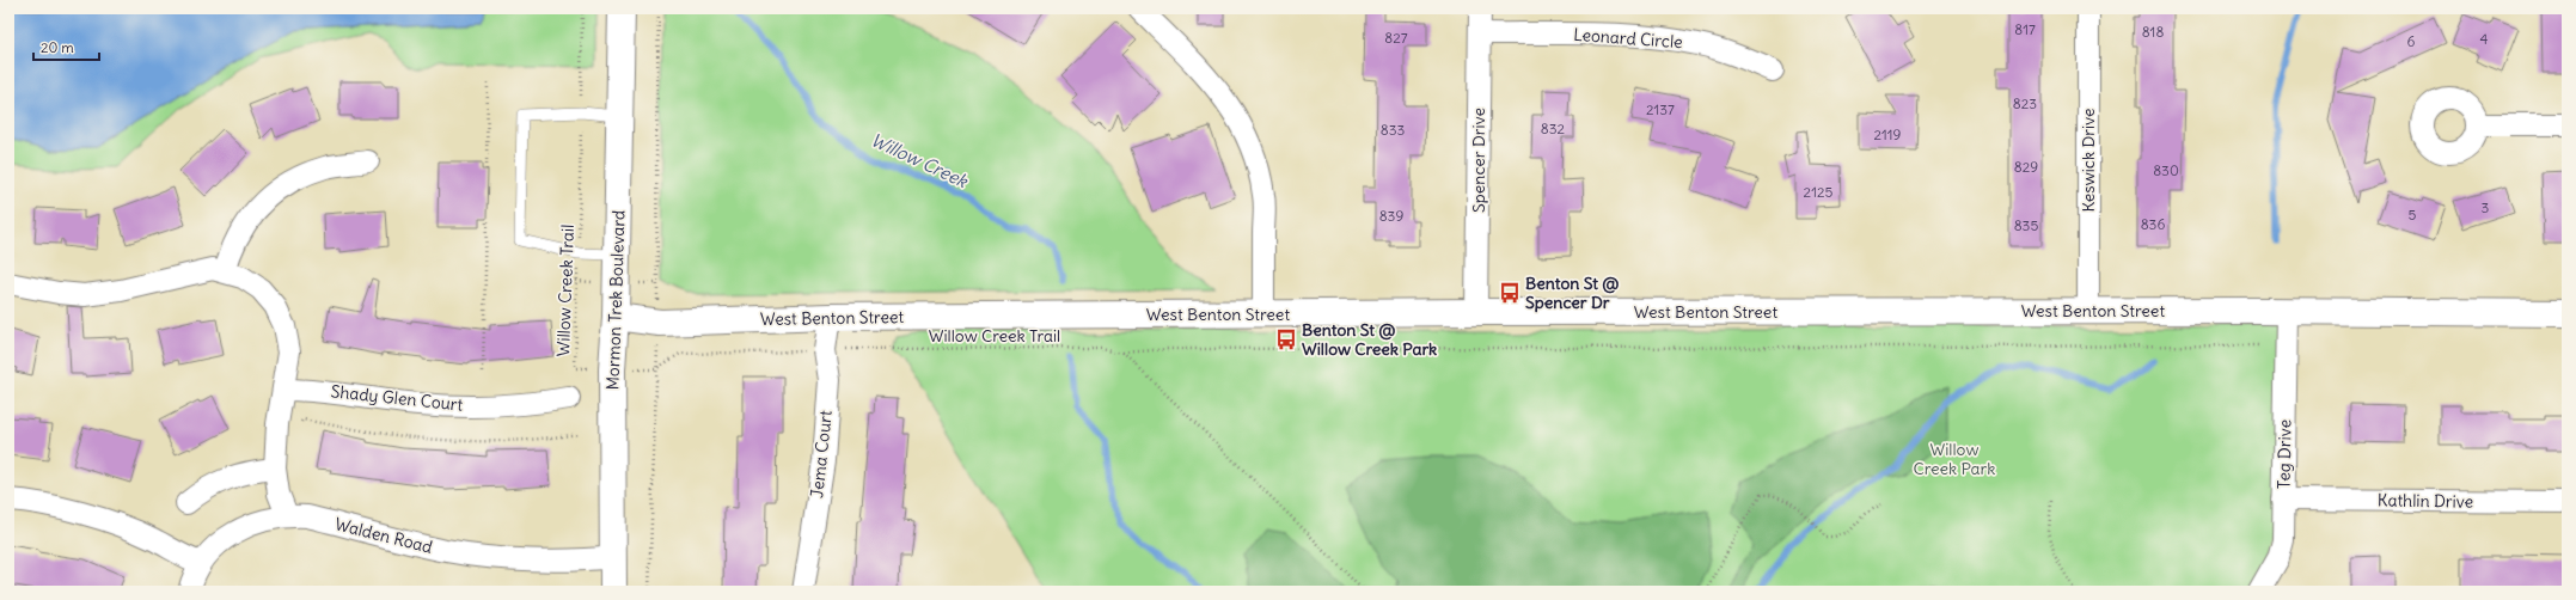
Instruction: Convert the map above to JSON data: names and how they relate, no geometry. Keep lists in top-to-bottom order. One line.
{"streets":{"street":["Leonard Circle","Spencer Drive","Keswick Drive","Mormon Trek Boulevard","West Benton Street","Shady Glen Court","Jema Court","Teg Drive","Kathlin Drive","Walden Road"],"path":["Willow Creek Trail"]},"crossings":[["Leonard Circle","Spencer Drive"],["Spencer Drive","West Benton Street"],["Keswick Drive","West Benton Street"],["Willow Creek Trail","Mormon Trek Boulevard"],["Willow Creek Trail","Jema Court"],["Mormon Trek Boulevard","West Benton Street"],["Mormon Trek Boulevard","Walden Road"],["West Benton Street","Jema Court"],["West Benton Street","Teg Drive"],["Teg Drive","Kathlin Drive"]],"water":["Willow Creek"],"parks":["Willow Creek Park"],"places":{"bus stop":["Benton St @ Spencer Dr","Benton St @ Willow Creek Park"]},"house_numbers":["817","818","827","4","6","823","2137","832","833","2119","829","830","2125","3","5","839","836","835"],"scale_bar":"20 m"}
